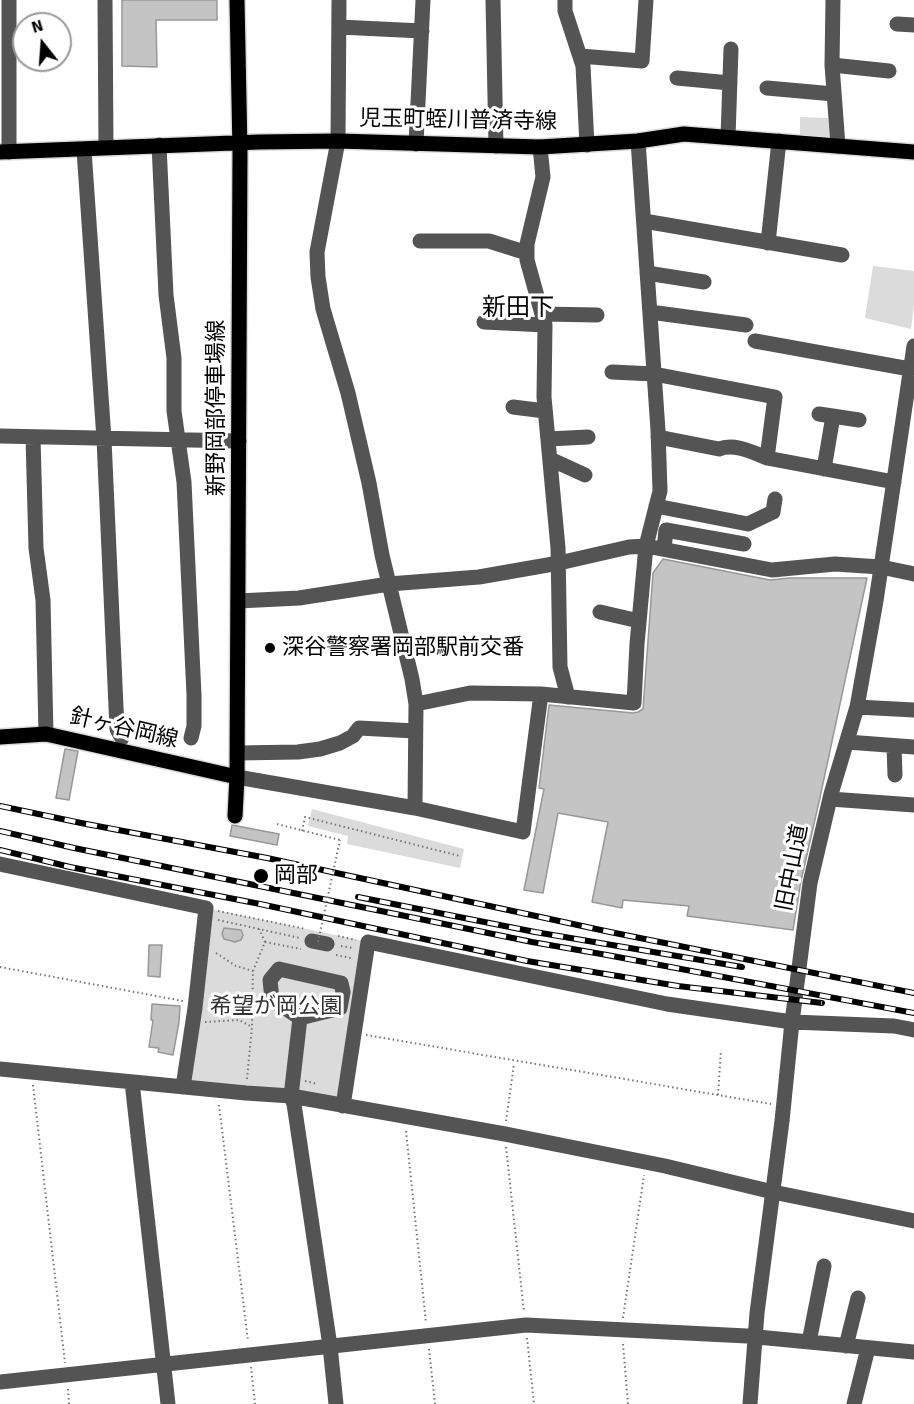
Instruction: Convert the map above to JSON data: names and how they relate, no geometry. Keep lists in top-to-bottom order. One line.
{"streets":{"main road":["児玉町蛭川普済寺線","新野岡部停車場線","針ヶ谷岡線"],"street":["旧中山道"]},"crossings":[["児玉町蛭川普済寺線","新野岡部停車場線"],["新野岡部停車場線","針ヶ谷岡線"]],"districts":["新田下"],"parks":["希望が岡公園"],"places":["深谷警察署岡部駅前交番","岡部"],"north":"top"}
